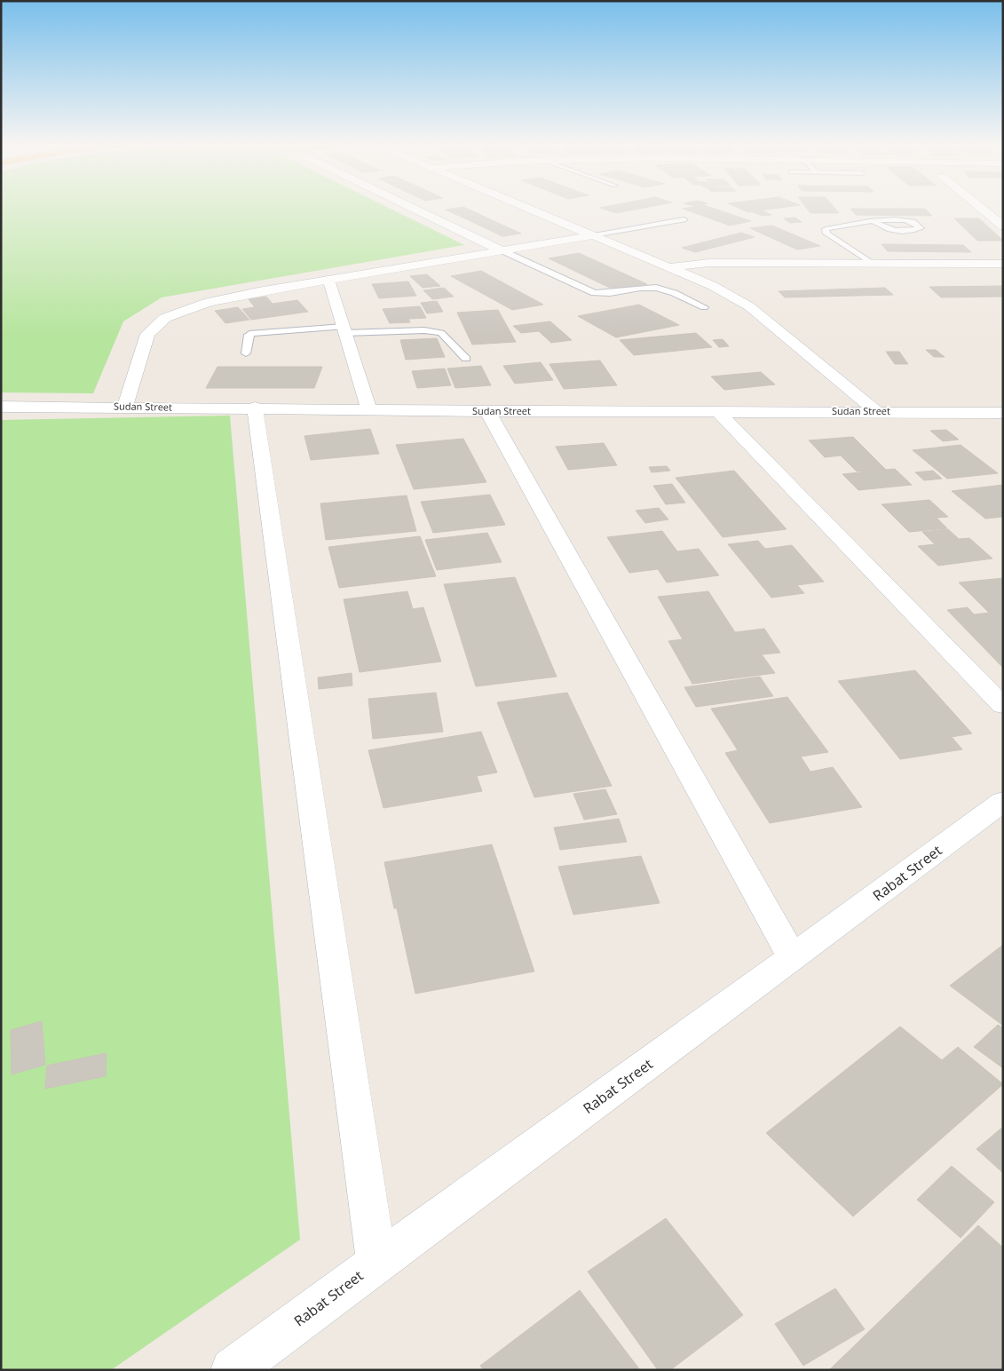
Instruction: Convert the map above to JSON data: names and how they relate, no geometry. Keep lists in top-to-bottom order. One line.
{"streets":{"street":["Sudan Street","Rabat Street"]}}
